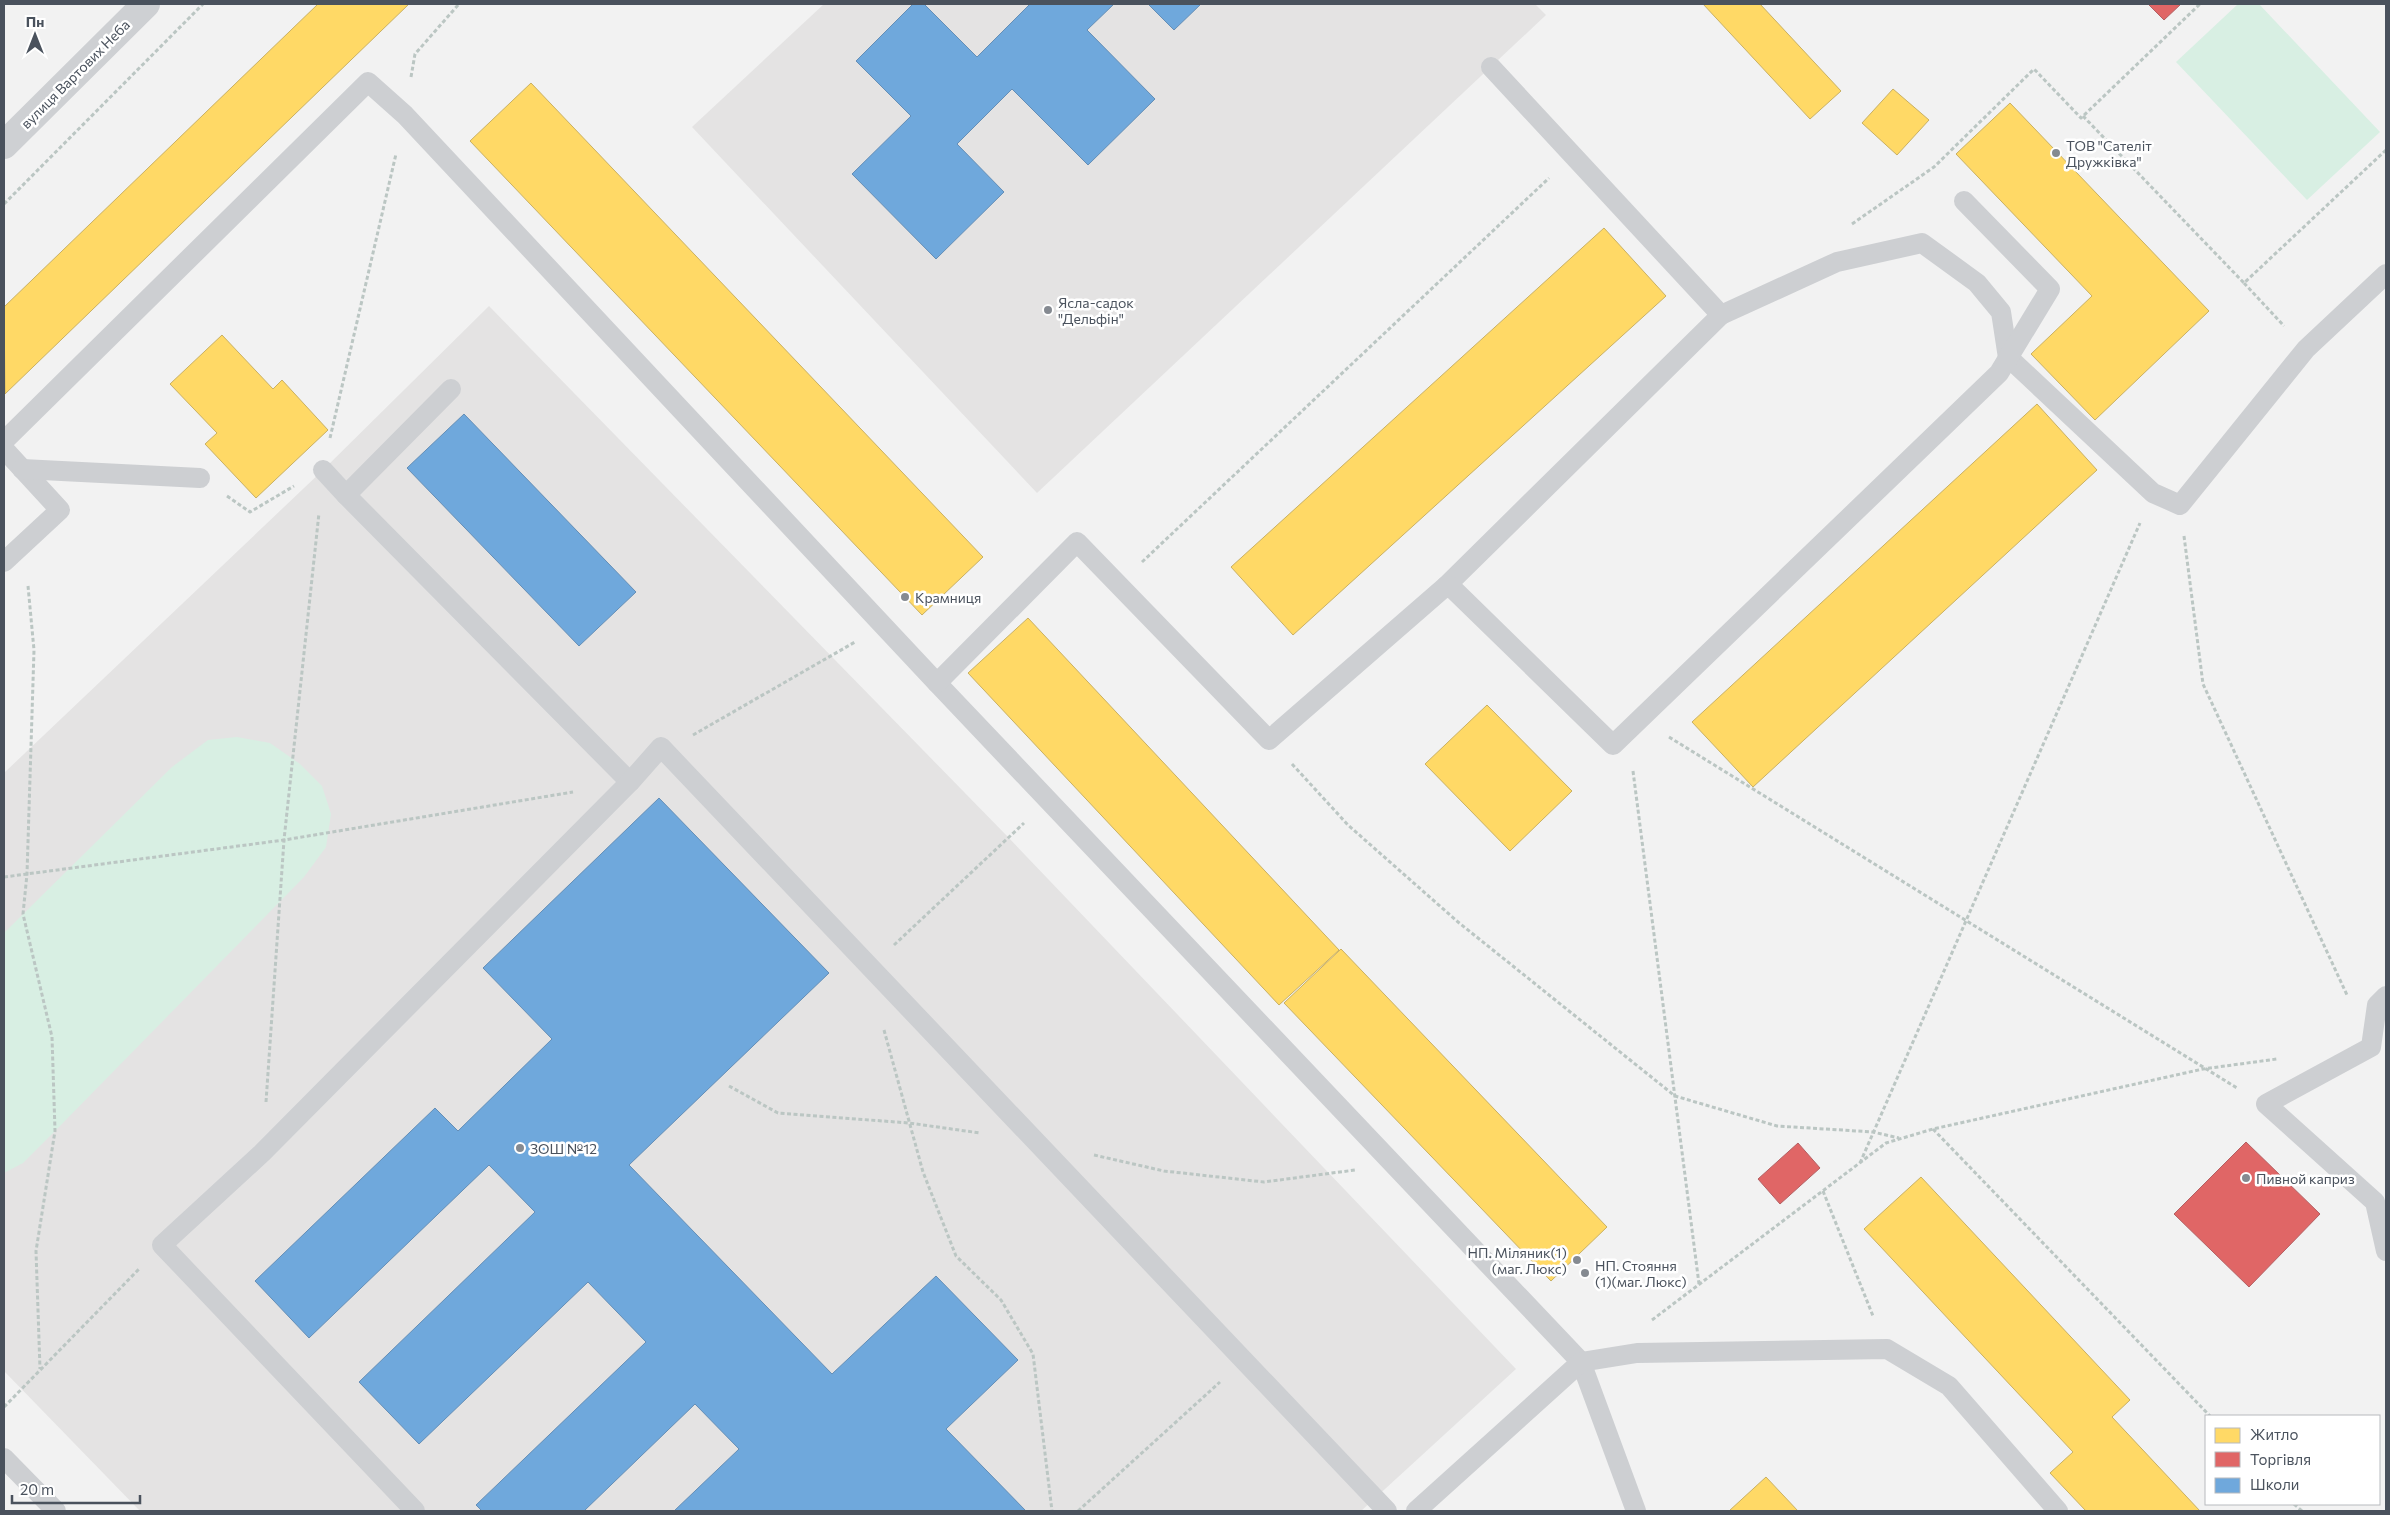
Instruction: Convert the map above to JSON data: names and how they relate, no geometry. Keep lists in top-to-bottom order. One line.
{"streets":{"street":["вулиця Вартових Неба"]},"places":["ТОВ \"Сателіт Дружківка\"","Ясла-садок \"Дельфін\"","Крамниця","ЗОШ №12","Пивной каприз","НП. Міляник(1) (маг. Люкс)","НП. Стояння (1)(маг. Люкс)"],"legend":["Житло","Торгівля","Школи"],"scale_bar":"20 m","north":"top"}
